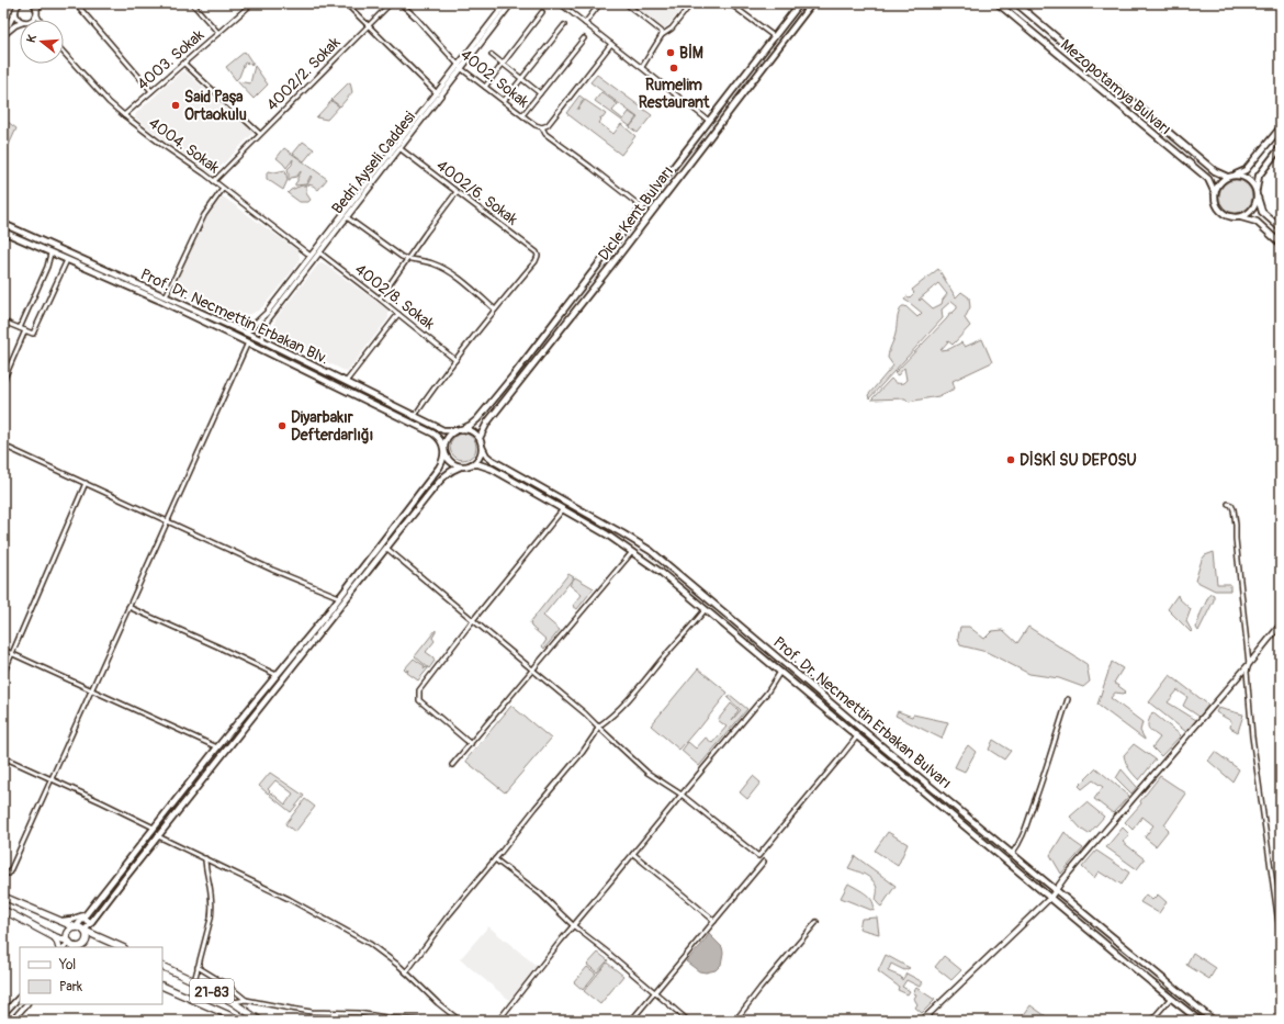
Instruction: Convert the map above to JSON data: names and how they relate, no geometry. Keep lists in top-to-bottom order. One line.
{"streets":{"highway":["21-83"],"main road":["Mezopotamya Bulvarı","Bedri Ayseli Caddesi","Dicle Kent Bulvarı","Prof. Dr. Necmettin Erbakan Blv.","Prof. Dr. Necmettin Erbakan Bulvarı"],"street":["4003. Sokak","4002/2. Sokak","4002. Sokak","4004. Sokak","4002/6. Sokak","4002/8. Sokak"]},"crossings":[["4003. Sokak","4004. Sokak"],["4002/2. Sokak","4004. Sokak"],["4002. Sokak","Bedri Ayseli Caddesi"],["4002. Sokak","Dicle Kent Bulvarı"],["4004. Sokak","Bedri Ayseli Caddesi"],["Bedri Ayseli Caddesi","4002/6. Sokak"],["Bedri Ayseli Caddesi","4002/8. Sokak"],["Bedri Ayseli Caddesi","Prof. Dr. Necmettin Erbakan Blv."],["Dicle Kent Bulvarı","Prof. Dr. Necmettin Erbakan Blv."],["Dicle Kent Bulvarı","Prof. Dr. Necmettin Erbakan Bulvarı"],["Prof. Dr. Necmettin Erbakan Blv.","Prof. Dr. Necmettin Erbakan Bulvarı"]],"places":["BİM","Rumelim Restaurant","Said Paşa Ortaokulu","Diyarbakır Defterdarlığı","DİSKİ SU DEPOSU"],"legend":["Yol","Park"],"north":"left"}
